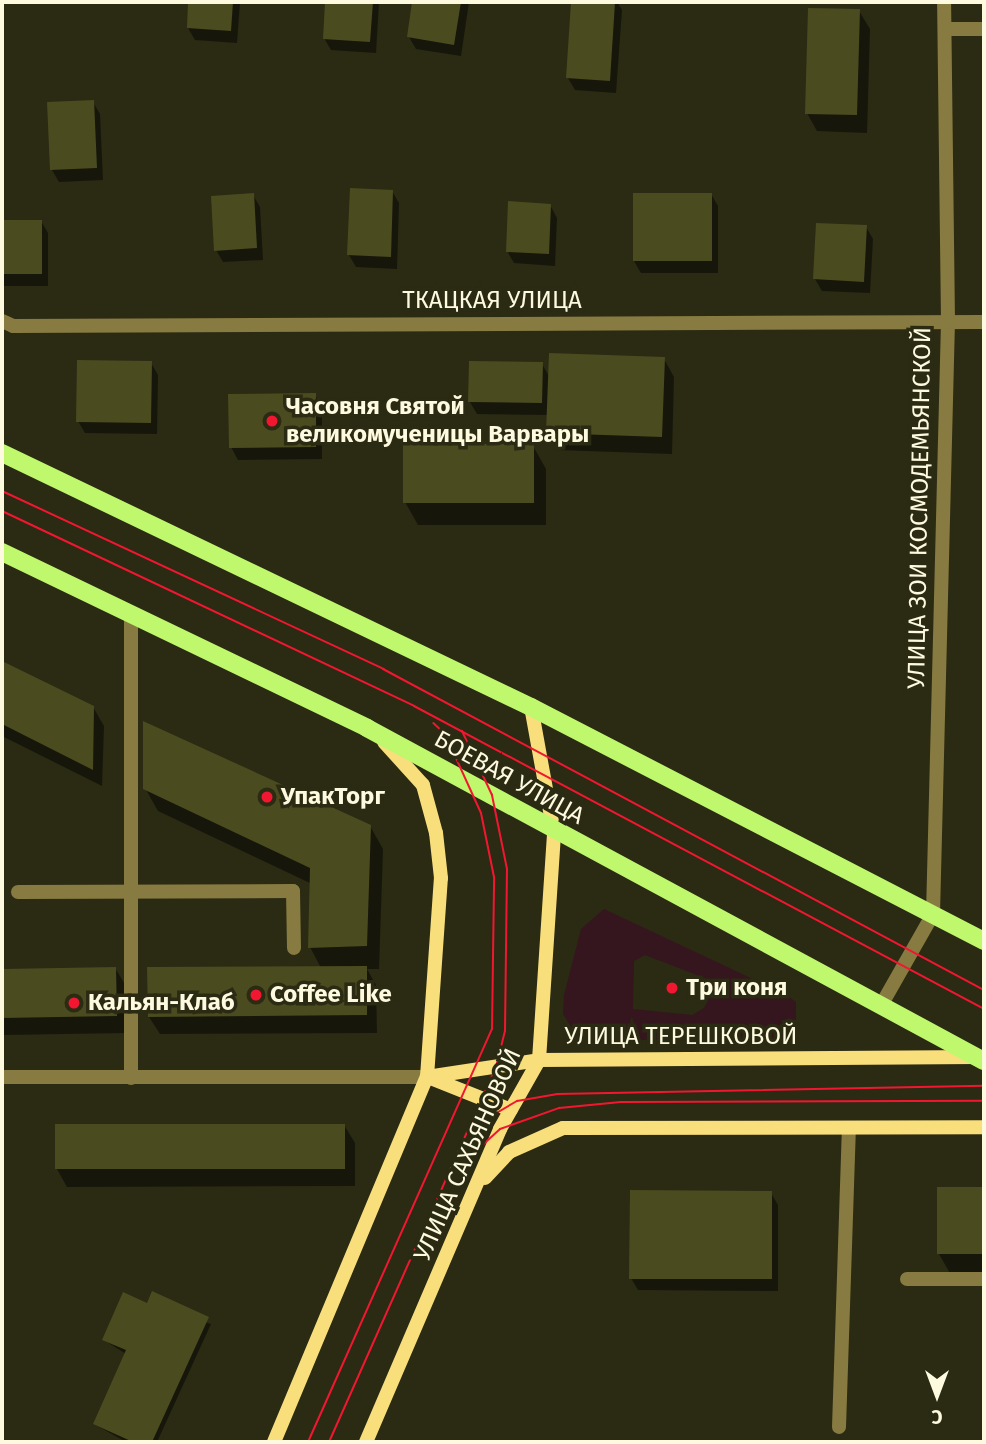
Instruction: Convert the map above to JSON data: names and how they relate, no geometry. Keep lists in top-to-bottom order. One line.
{"streets":{"main road":["БОЕВАЯ УЛИЦА","УЛИЦА ТЕРЕШКОВОЙ","УЛИЦА САХЬЯНОВОЙ"],"street":["ТКАЦКАЯ УЛИЦА","УЛИЦА ЗОИ КОСМОДЕМЬЯНСКОЙ"]},"crossings":[["ТКАЦКАЯ УЛИЦА","УЛИЦА ЗОИ КОСМОДЕМЬЯНСКОЙ"],["УЛИЦА ЗОИ КОСМОДЕМЬЯНСКОЙ","БОЕВАЯ УЛИЦА"],["БОЕВАЯ УЛИЦА","УЛИЦА ТЕРЕШКОВОЙ"],["БОЕВАЯ УЛИЦА","УЛИЦА САХЬЯНОВОЙ"],["УЛИЦА ТЕРЕШКОВОЙ","УЛИЦА САХЬЯНОВОЙ"]],"places":["Часовня Святой великомученицы Варвары","УпакТорг","Три коня","Coffee Like","Кальян-Клаб"],"north":"bottom"}
